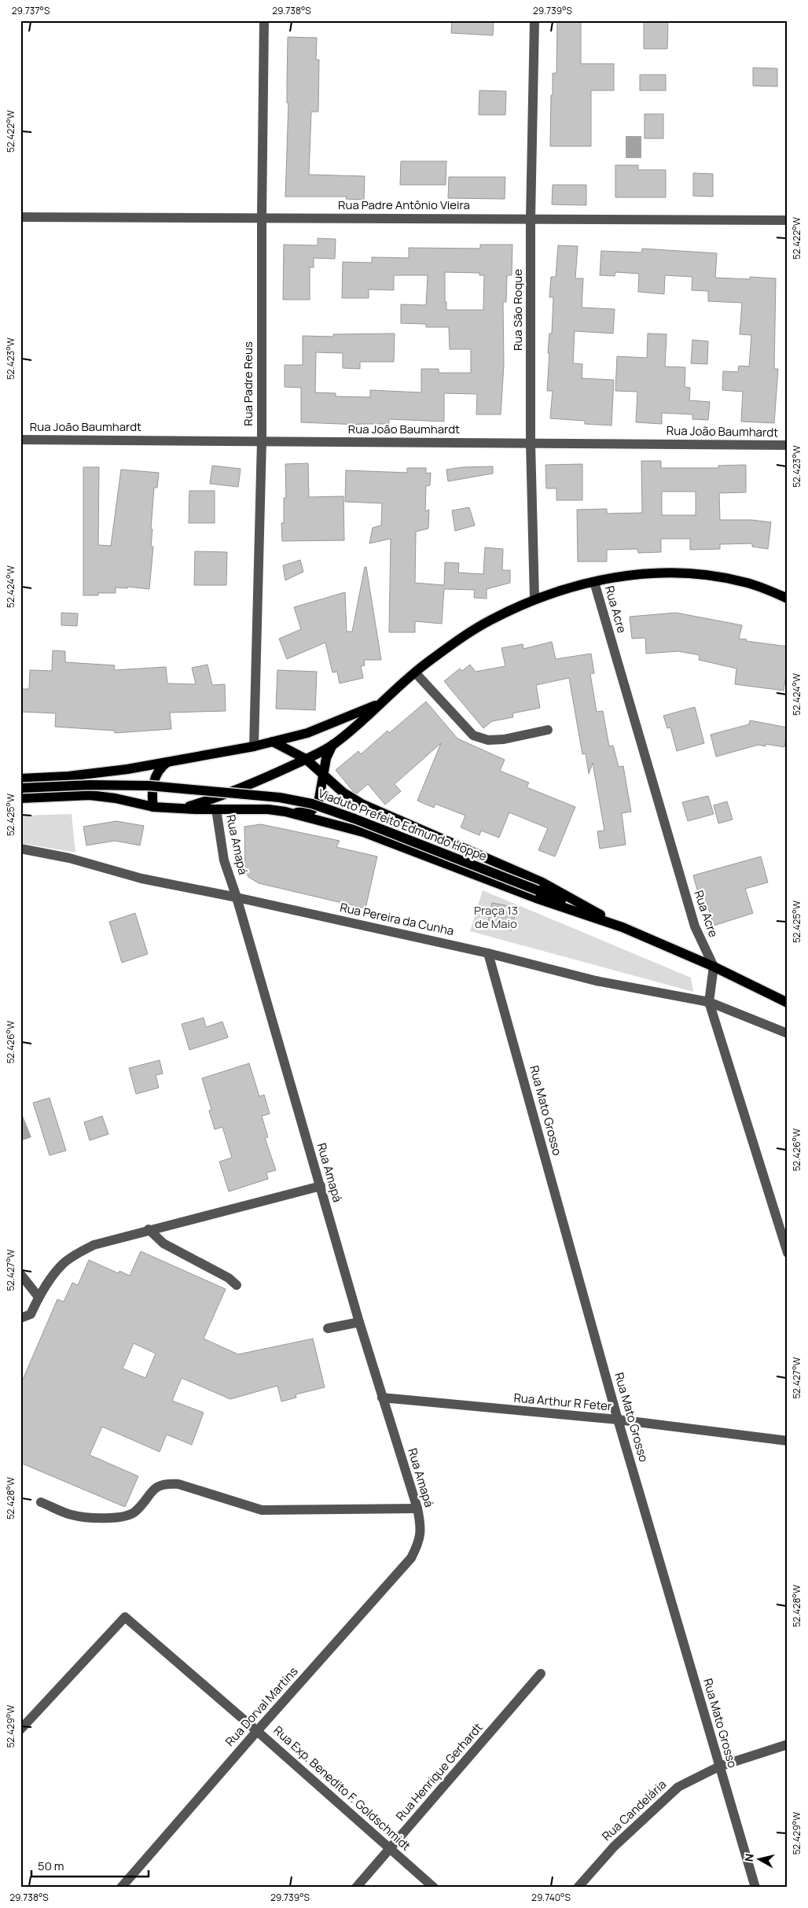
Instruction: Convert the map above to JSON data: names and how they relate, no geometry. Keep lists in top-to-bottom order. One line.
{"streets":{"main road":["Viaduto Prefeito Edmundo Hoppe"],"street":["Rua Padre Antônio Vieira","Rua São Roque","Rua Padre Reus","Rua João Baumhardt","Rua Acre","Rua Amapá","Rua Pereira da Cunha","Rua Mato Grosso","Rua Arthur R Feter","Rua Dorval Martins","Rua Henrique Gerhardt","Rua Exp. Benedito F. Goldschmidt","Rua Candelária"]},"crossings":[["Rua Padre Antônio Vieira","Rua São Roque"],["Rua Padre Antônio Vieira","Rua Padre Reus"],["Rua São Roque","Rua João Baumhardt"],["Rua Padre Reus","Rua João Baumhardt"],["Rua Amapá","Rua Pereira da Cunha"],["Rua Amapá","Rua Arthur R Feter"],["Rua Amapá","Rua Dorval Martins"],["Rua Pereira da Cunha","Rua Mato Grosso"],["Rua Mato Grosso","Rua Arthur R Feter"],["Rua Mato Grosso","Rua Candelária"],["Rua Dorval Martins","Rua Exp. Benedito F. Goldschmidt"],["Rua Henrique Gerhardt","Rua Exp. Benedito F. Goldschmidt"]],"parks":["Praça 13 de Maio"],"scale_bar":"50 m","north":"left","coordinates":["29.737°S","29.738°S","29.739°S","52.422°W","52.423°W","52.424°W","52.425°W","52.426°W","52.427°W","52.428°W","52.429°W","29.740°S"]}
